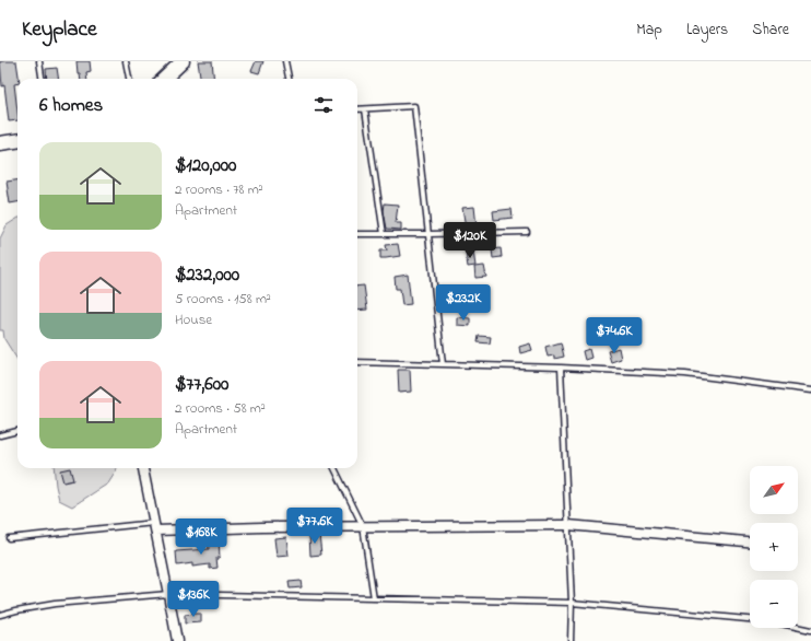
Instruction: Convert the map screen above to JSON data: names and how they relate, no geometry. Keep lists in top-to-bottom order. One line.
{"north":"top right","page":{"header":"Keyplace","nav":["Map","Layers","Share"],"heading":"6 homes","list":[{"name":"$120,000","note":"2 rooms · 78 m² · Apartment"},{"name":"$232,000","note":"5 rooms · 158 m² · House"},{"name":"$77,600","note":"2 rooms · 58 m² · Apartment"}],"price":["$120K","$232K","$74.6K","$77.6K","$168K","$136K"],"map_buttons":["+","−"]}}
